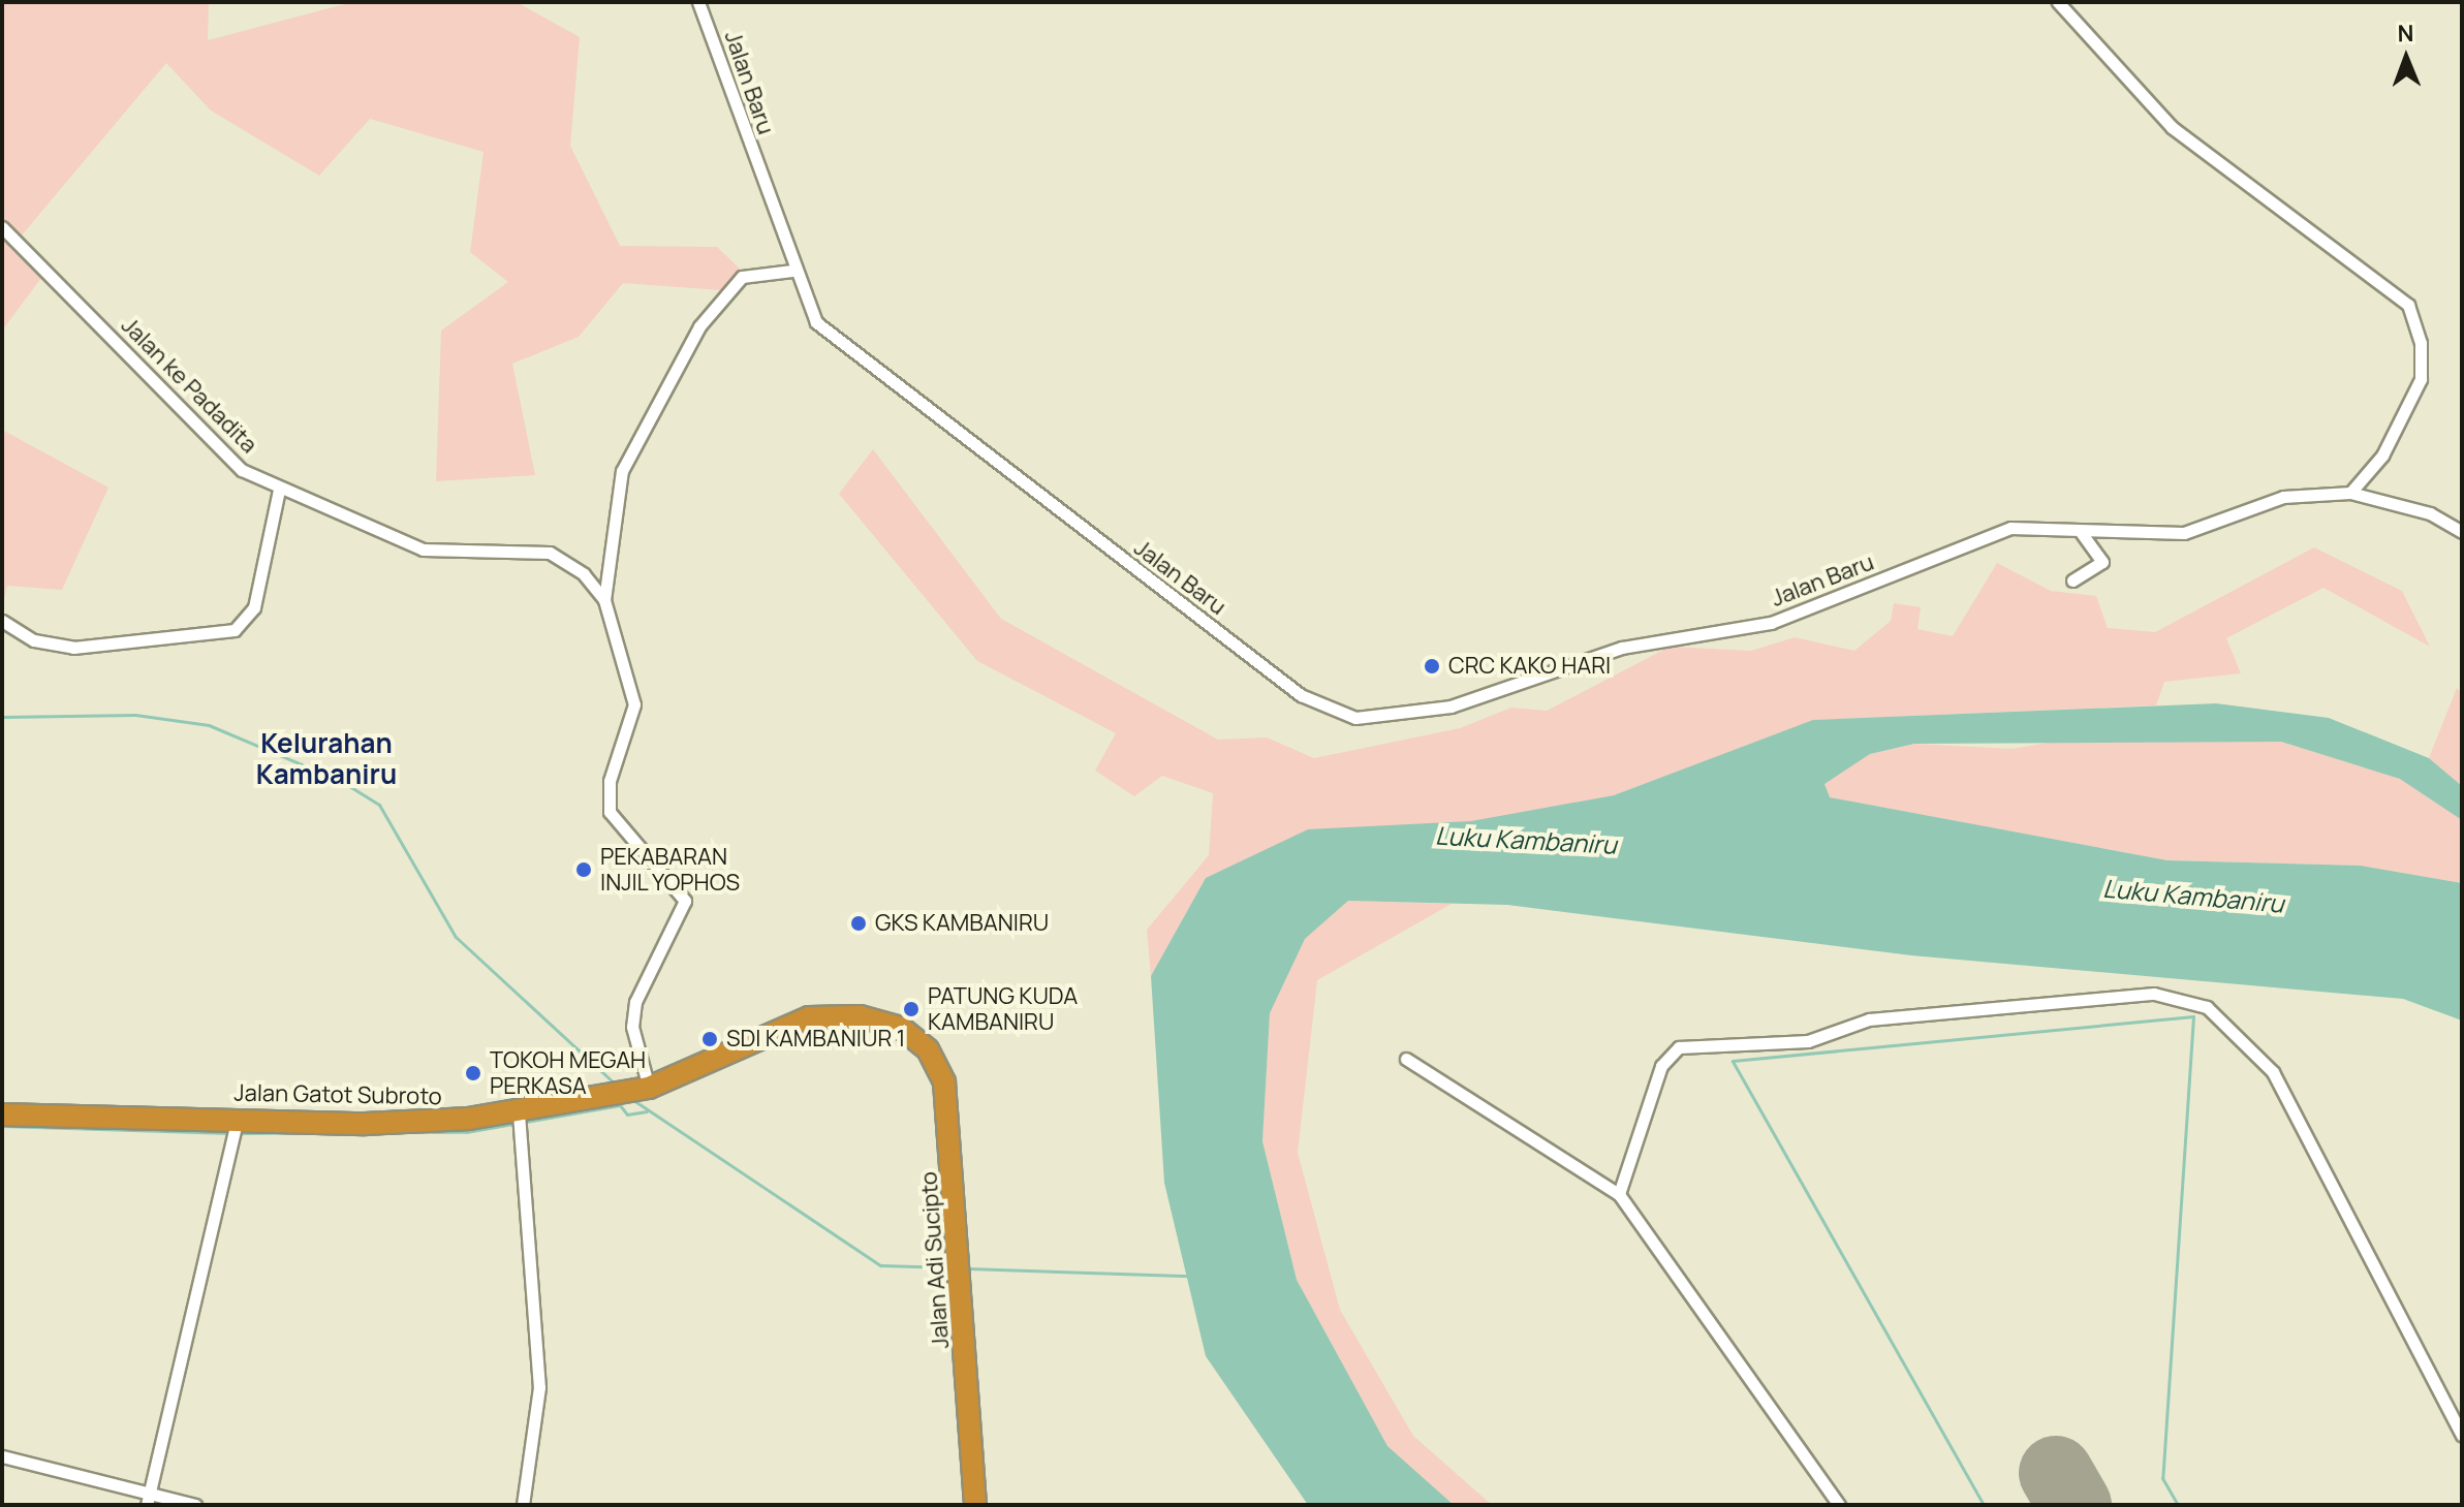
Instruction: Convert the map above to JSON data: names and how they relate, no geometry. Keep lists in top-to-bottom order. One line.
{"streets":{"highway":["Jalan Gatot Subroto","Jalan Adi Sucipto"],"street":["Jalan Baru","Jalan ke Padadita"]},"crossings":[["Jalan ke Padadita","Jalan Gatot Subroto"],["Jalan Gatot Subroto","Jalan Adi Sucipto"]],"districts":["Kelurahan Kambaniru"],"water":["Luku Kambaniru"],"places":["CRC KAKO HARI","PEKABARAN INJIL YOPHOS","GKS KAMBANIRU","PATUNG KUDA KAMBANIRU","SDI KAMBANIUR 1","TOKOH MEGAH PERKASA"],"north":"top"}
